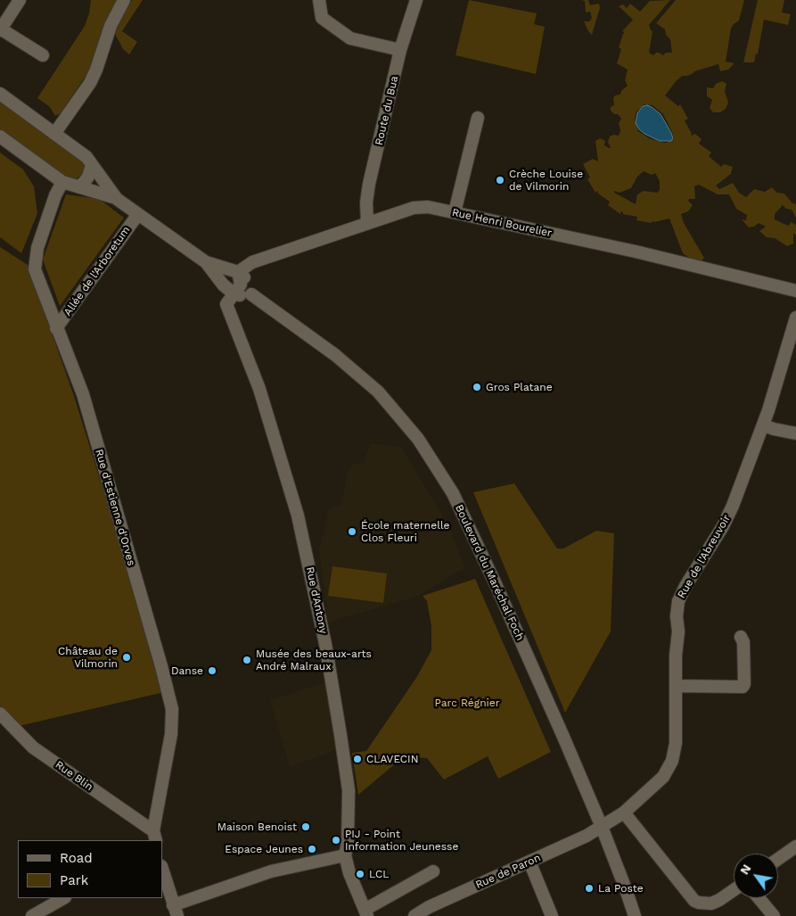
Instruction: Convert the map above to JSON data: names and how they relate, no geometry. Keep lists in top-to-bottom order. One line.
{"streets":{"street":["Route du Bua","Rue Henri Bourelier","Allée de l'Arboretum","Rue d'Estienne d'Orves","Rue de l'Abreuvoir","Boulevard du Maréchal Foch","Rue d'Antony","Rue Blin","Rue de Paron"]},"crossings":[["Route du Bua","Rue Henri Bourelier"],["Allée de l'Arboretum","Rue d'Estienne d'Orves"],["Rue d'Estienne d'Orves","Rue Blin"],["Rue de l'Abreuvoir","Boulevard du Maréchal Foch"],["Rue de l'Abreuvoir","Rue de Paron"],["Boulevard du Maréchal Foch","Rue de Paron"]],"parks":["Parc Régnier"],"places":["Crèche Louise de Vilmorin","Gros Platane","École maternelle Clos Fleuri","Château de Vilmorin","Musée des beaux-arts André Malraux","Danse","CLAVECIN","Maison Benoist","PIJ - Point Information Jeunesse","Espace Jeunes","LCL","La Poste"],"legend":["Road","Park"],"north":"top left"}
